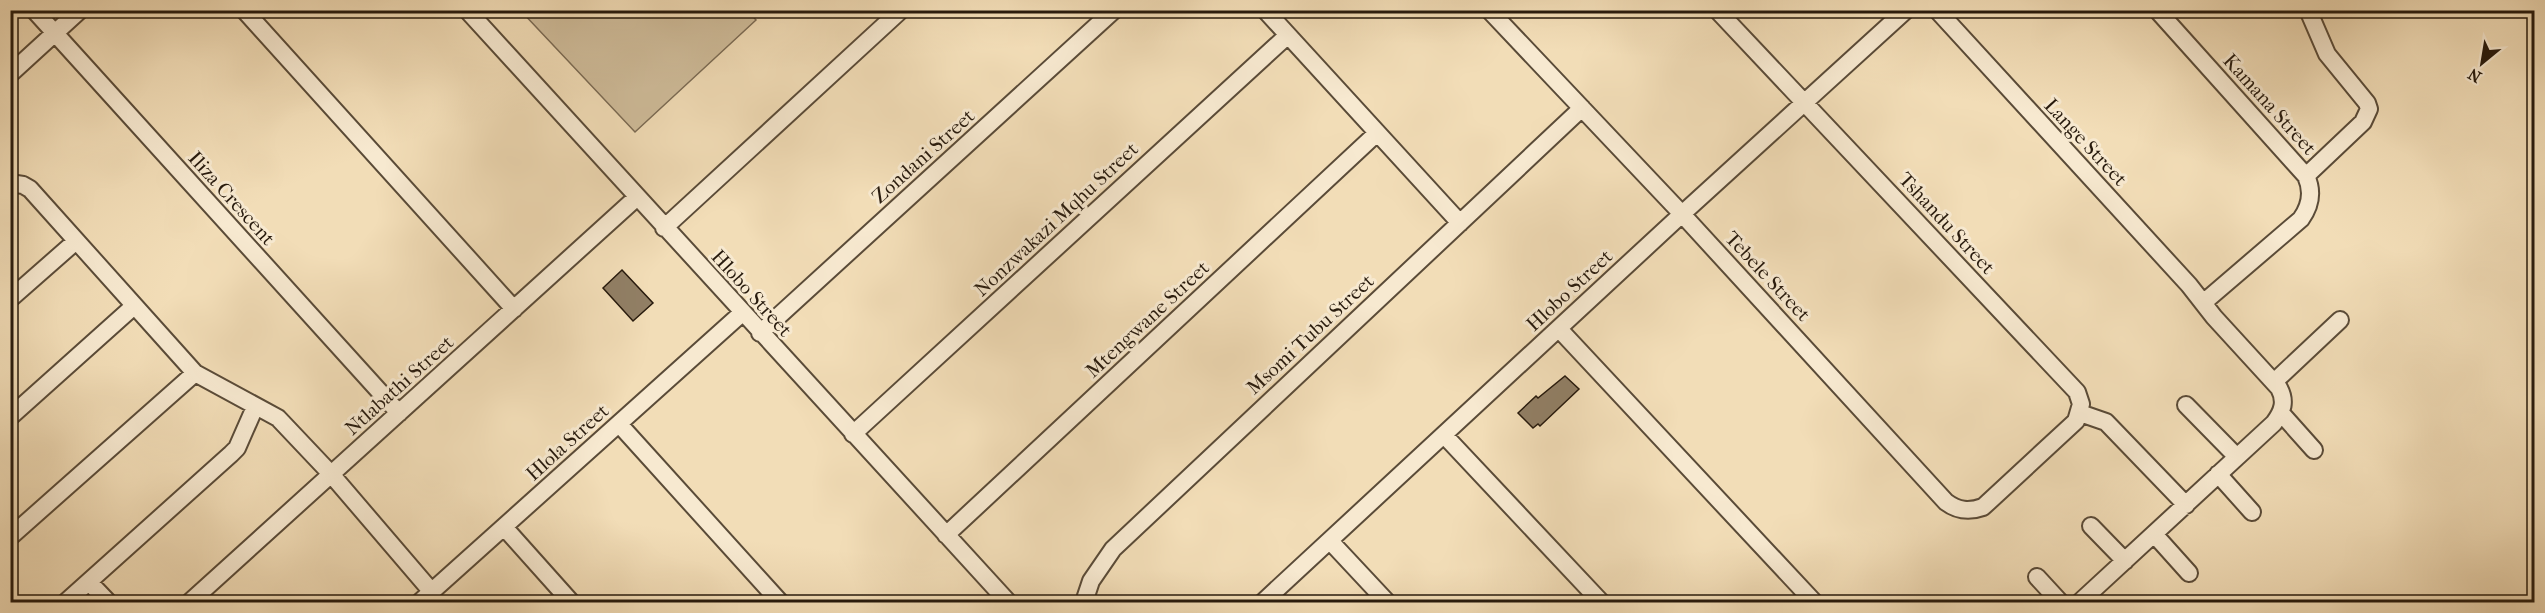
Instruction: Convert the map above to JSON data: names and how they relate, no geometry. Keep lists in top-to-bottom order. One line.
{"streets":{"street":["Kamana Street","Lange Street","Zondani Street","Iliza Crescent","Nonzwakazi Mqhu Street","Tshandu Street","Tebele Street","Hlobo Street","Mtengwane Street","Msomi Tubu Street","Ntlabathi Street","Hlola Street"]},"crossings":[["Kamana Street","Lange Street"],["Zondani Street","Hlobo Street"],["Iliza Crescent","Ntlabathi Street"],["Nonzwakazi Mqhu Street","Hlobo Street"],["Tshandu Street","Tebele Street"],["Tshandu Street","Hlobo Street"],["Tebele Street","Hlobo Street"],["Tebele Street","Msomi Tubu Street"],["Hlobo Street","Mtengwane Street"],["Hlobo Street","Ntlabathi Street"],["Hlobo Street","Hlola Street"]],"north":"bottom left"}
